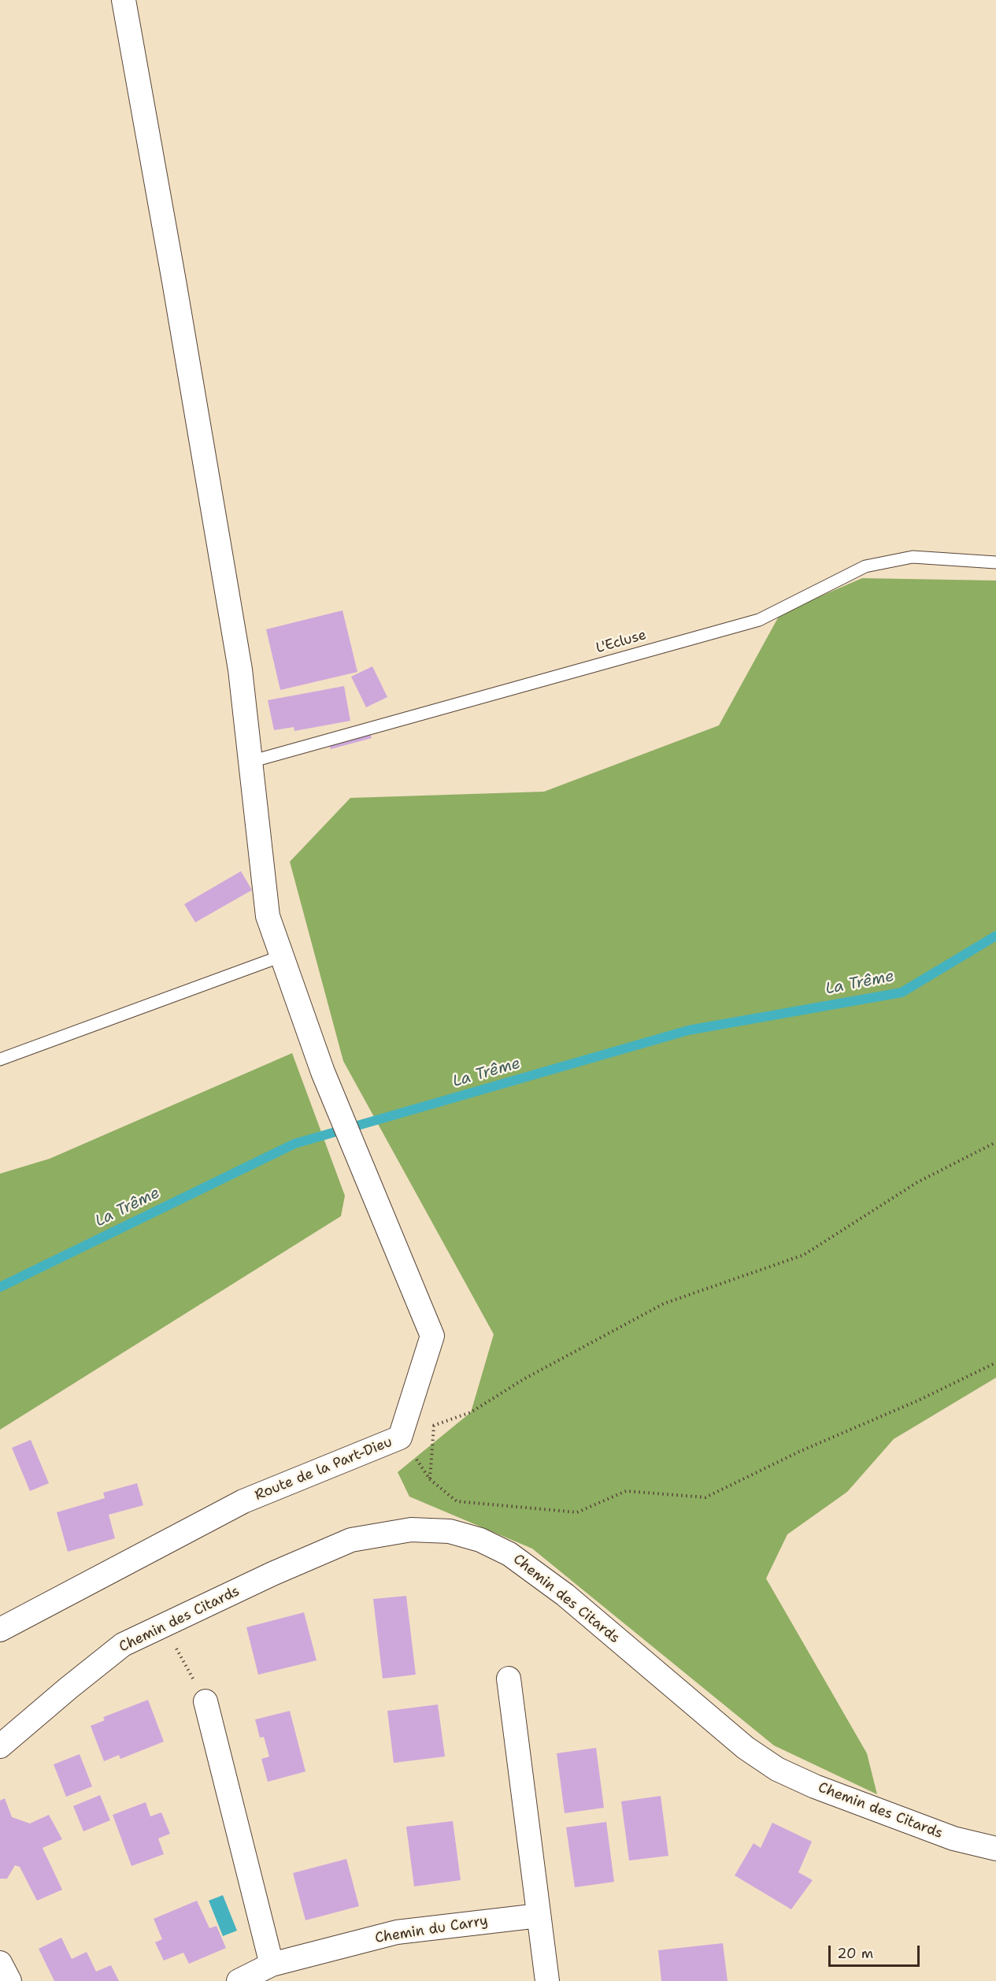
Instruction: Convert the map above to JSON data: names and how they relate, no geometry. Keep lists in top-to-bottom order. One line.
{"streets":{"street":["Route de la Part-Dieu","Chemin des Citards","Chemin du Carry"],"lane":["L'Ecluse"]},"crossings":[["L'Ecluse","Route de la Part-Dieu"]],"water":["La Trême"],"scale_bar":"20 m"}
